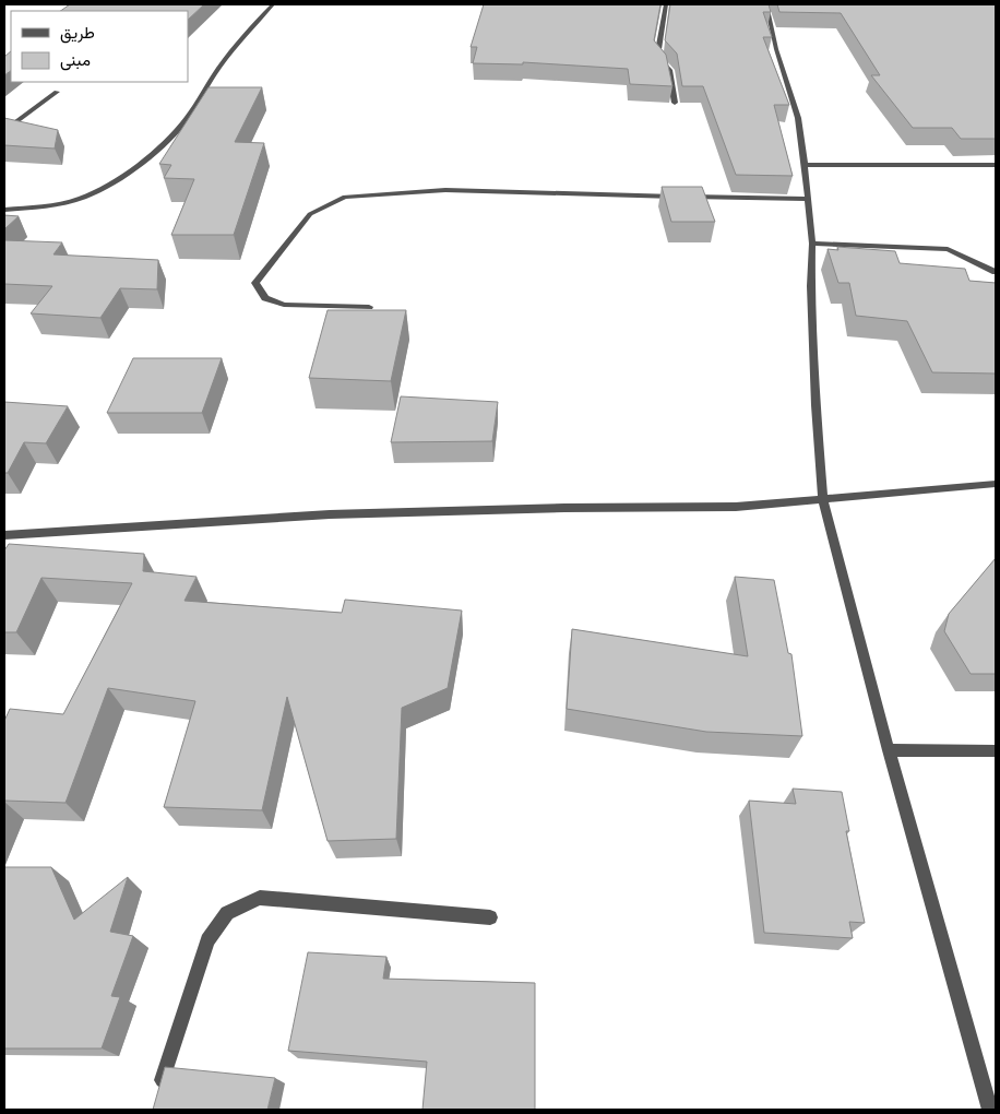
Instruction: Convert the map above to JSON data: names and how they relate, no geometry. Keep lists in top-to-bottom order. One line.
{"legend":["طريق","مبنى"]}
